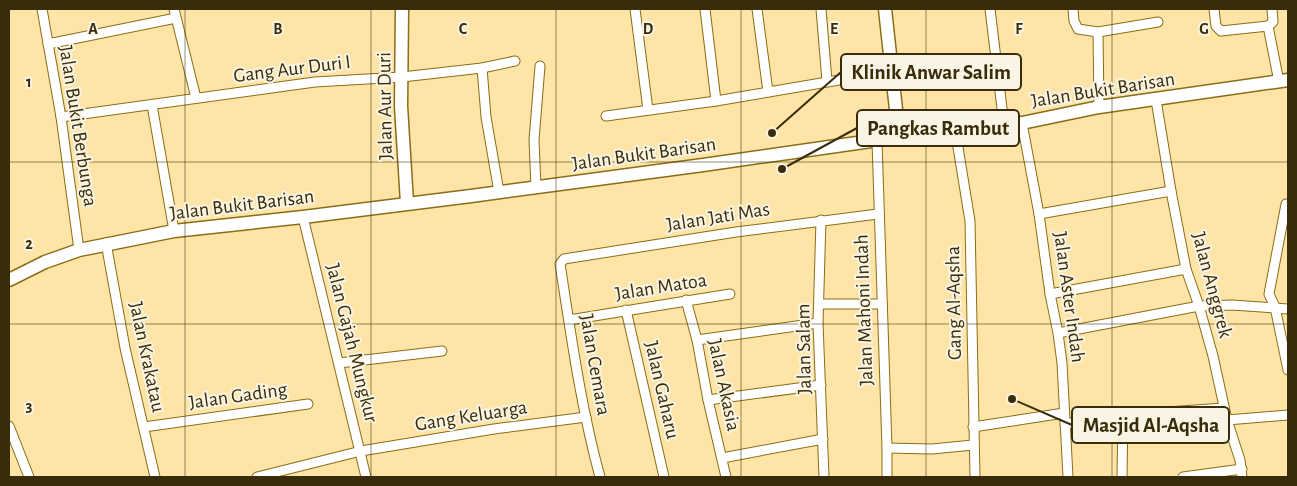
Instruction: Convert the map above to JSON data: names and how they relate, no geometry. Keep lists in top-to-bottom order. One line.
{"streets":{"main road":["Jalan Bukit Barisan","Jalan Aur Duri"],"street":["Gang Aur Duri I","Jalan Bukit Berbunga","Jalan Jati Mas","Jalan Anggrek","Jalan Matoa","Jalan Aster Indah","Gang Al-Aqsha","Jalan Mahoni Indah","Jalan Gajah Mungkur","Jalan Salam","Jalan Krakatau","Jalan Cemara","Jalan Akasia","Jalan Gaharu","Jalan Gading","Gang Keluarga"]},"crossings":[["Gang Aur Duri I","Jalan Aur Duri"],["Gang Aur Duri I","Jalan Bukit Berbunga"],["Jalan Bukit Barisan","Jalan Aur Duri"],["Jalan Bukit Barisan","Jalan Bukit Berbunga"],["Jalan Bukit Barisan","Jalan Anggrek"],["Jalan Bukit Barisan","Jalan Aster Indah"],["Jalan Bukit Barisan","Gang Al-Aqsha"],["Jalan Bukit Barisan","Jalan Mahoni Indah"],["Jalan Bukit Barisan","Jalan Gajah Mungkur"],["Jalan Bukit Barisan","Jalan Krakatau"],["Jalan Jati Mas","Jalan Mahoni Indah"],["Jalan Jati Mas","Jalan Salam"],["Jalan Jati Mas","Jalan Cemara"],["Jalan Matoa","Jalan Cemara"],["Jalan Matoa","Jalan Akasia"],["Jalan Matoa","Jalan Gaharu"],["Jalan Gajah Mungkur","Gang Keluarga"],["Jalan Krakatau","Jalan Gading"],["Jalan Cemara","Gang Keluarga"]],"places":["Klinik Anwar Salim","Pangkas Rambut","Masjid Al-Aqsha"],"grid":{"columns":["A","B","C","D","E","F","G"],"rows":["1","2","3"]}}
